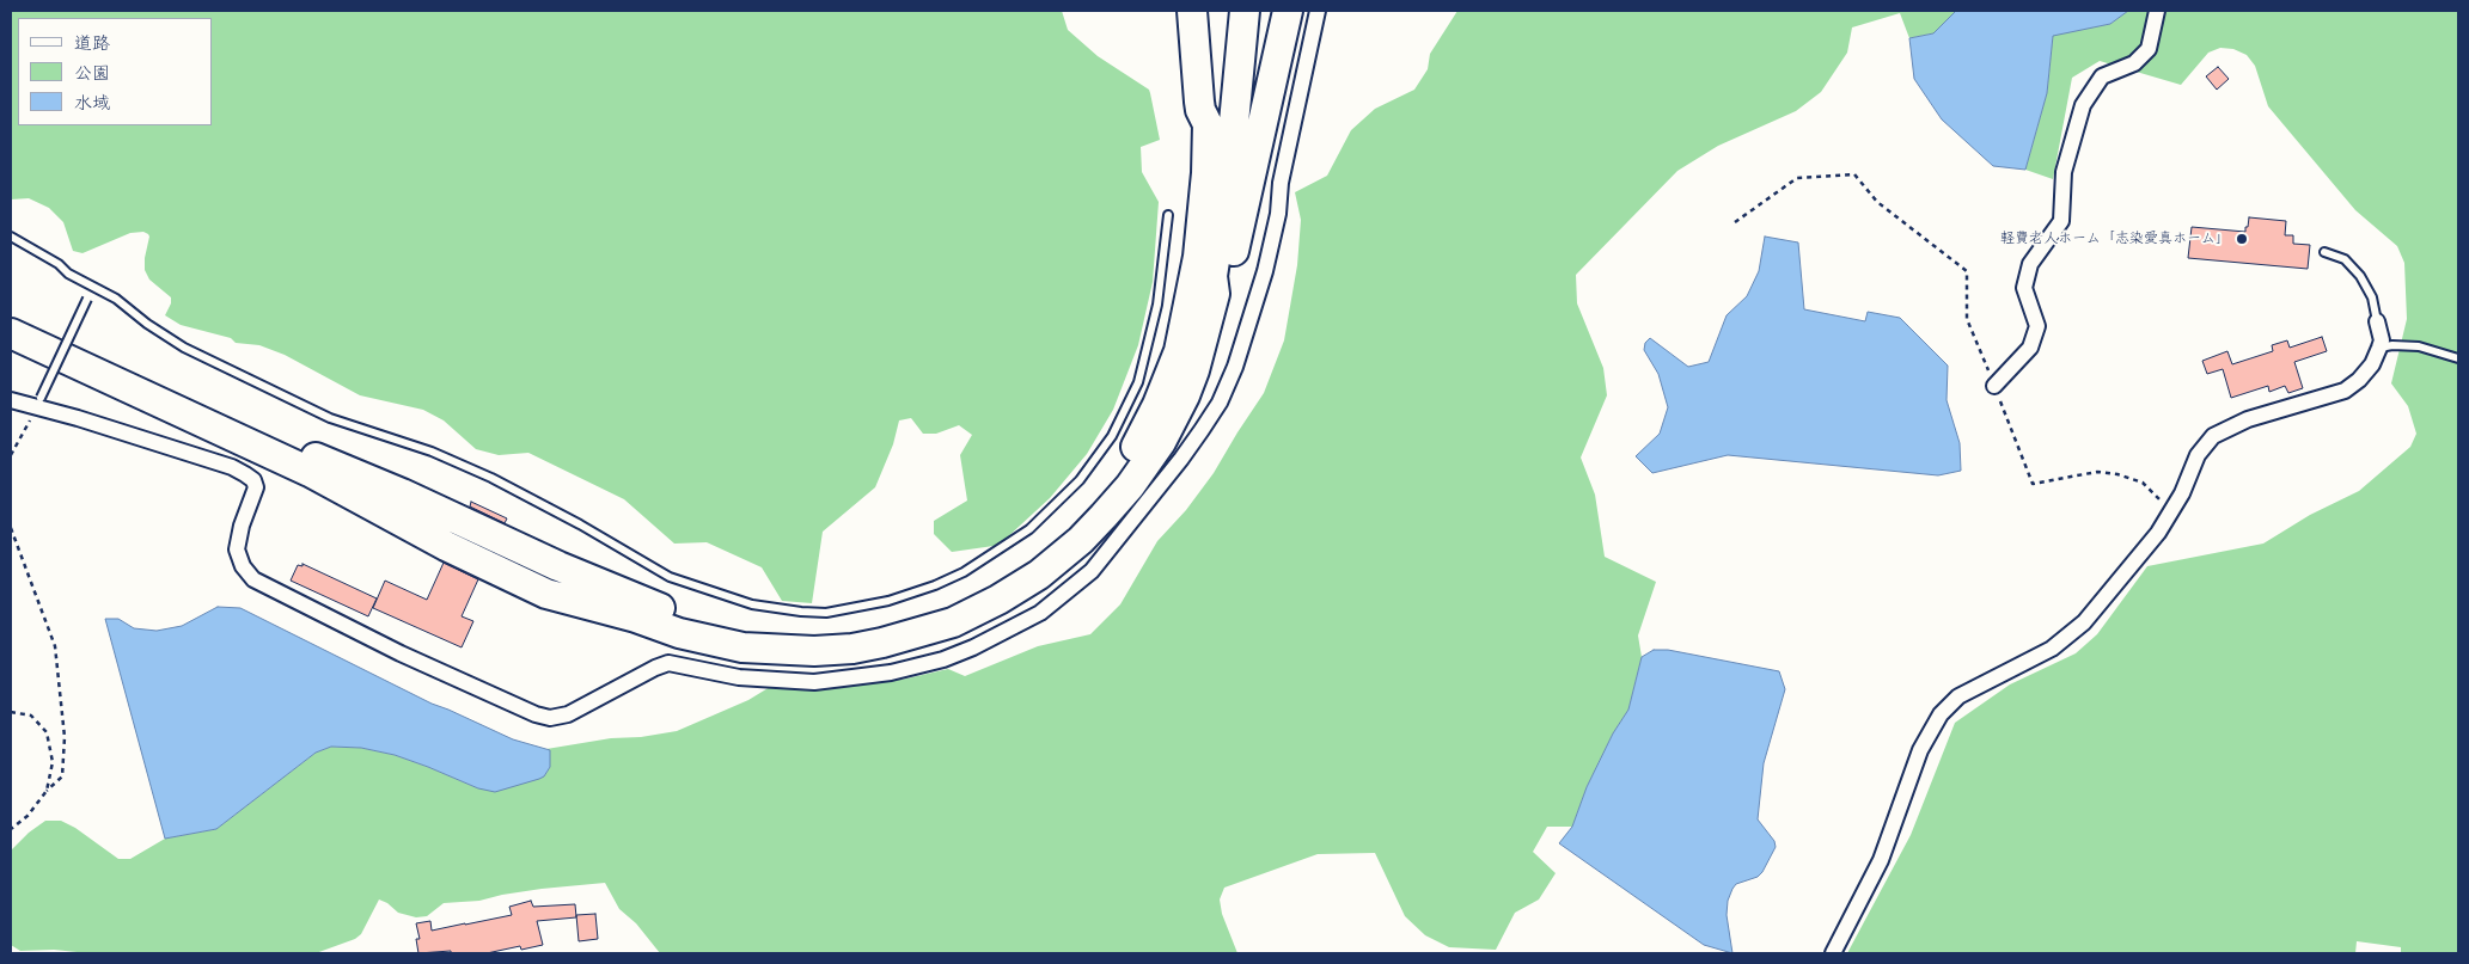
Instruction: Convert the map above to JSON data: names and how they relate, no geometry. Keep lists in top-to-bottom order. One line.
{"places":["軽費老人ホーム「志染愛真ホーム」"],"legend":["道路","公園","水域"]}
